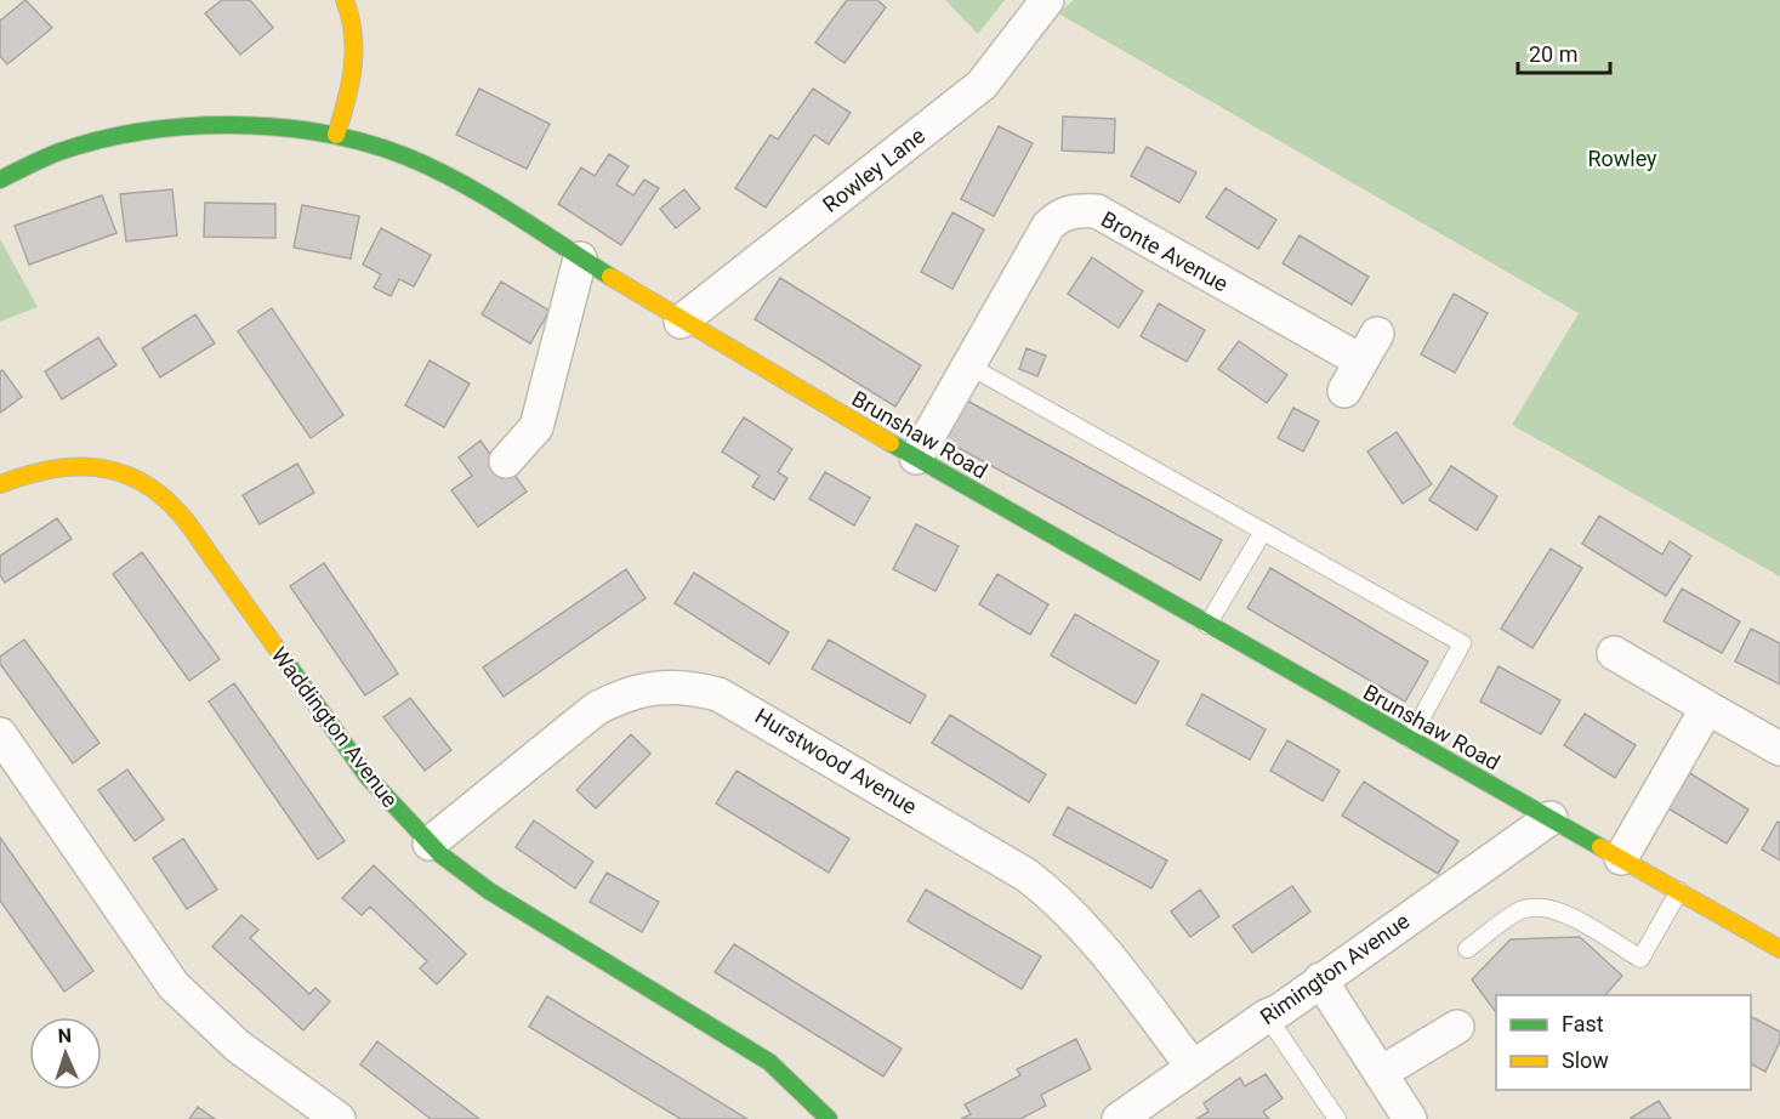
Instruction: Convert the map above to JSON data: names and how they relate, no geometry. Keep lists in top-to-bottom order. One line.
{"streets":{"street":["Rowley Lane","Bronte Avenue","Brunshaw Road","Waddington Avenue","Hurstwood Avenue","Rimington Avenue"]},"crossings":[["Rowley Lane","Brunshaw Road"],["Bronte Avenue","Brunshaw Road"],["Brunshaw Road","Rimington Avenue"],["Waddington Avenue","Hurstwood Avenue"],["Hurstwood Avenue","Rimington Avenue"]],"parks":["Rowley"],"legend":["Fast","Slow"],"scale_bar":"20 m","north":"top"}
